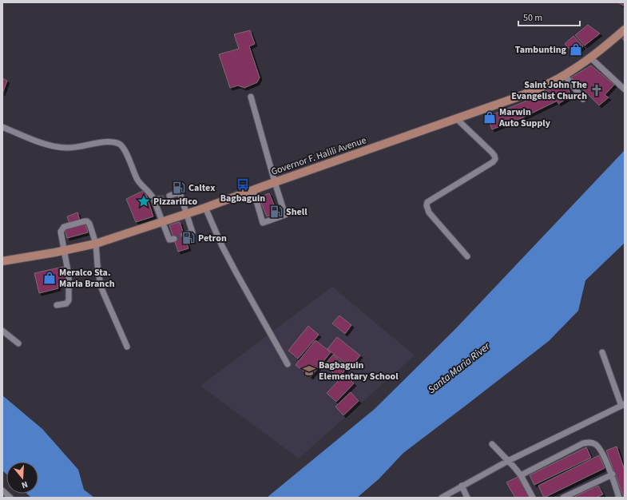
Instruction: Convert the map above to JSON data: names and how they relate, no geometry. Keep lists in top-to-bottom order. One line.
{"streets":{"main road":["Governor F. Halili Avenue"]},"water":["Santa Maria River"],"places":{"shop":["Tambunting","Marwin Auto Supply","Meralco Sta. Maria Branch"],"church":["Saint John The Evangelist Church"],"bus stop":["Bagbaguin"],"fuel station":["Caltex","Shell","Petron"],"place":["Pizzarifico"],"school or university":["Bagbaguin Elementary School"]},"scale_bar":"50 m","north":"bottom"}
